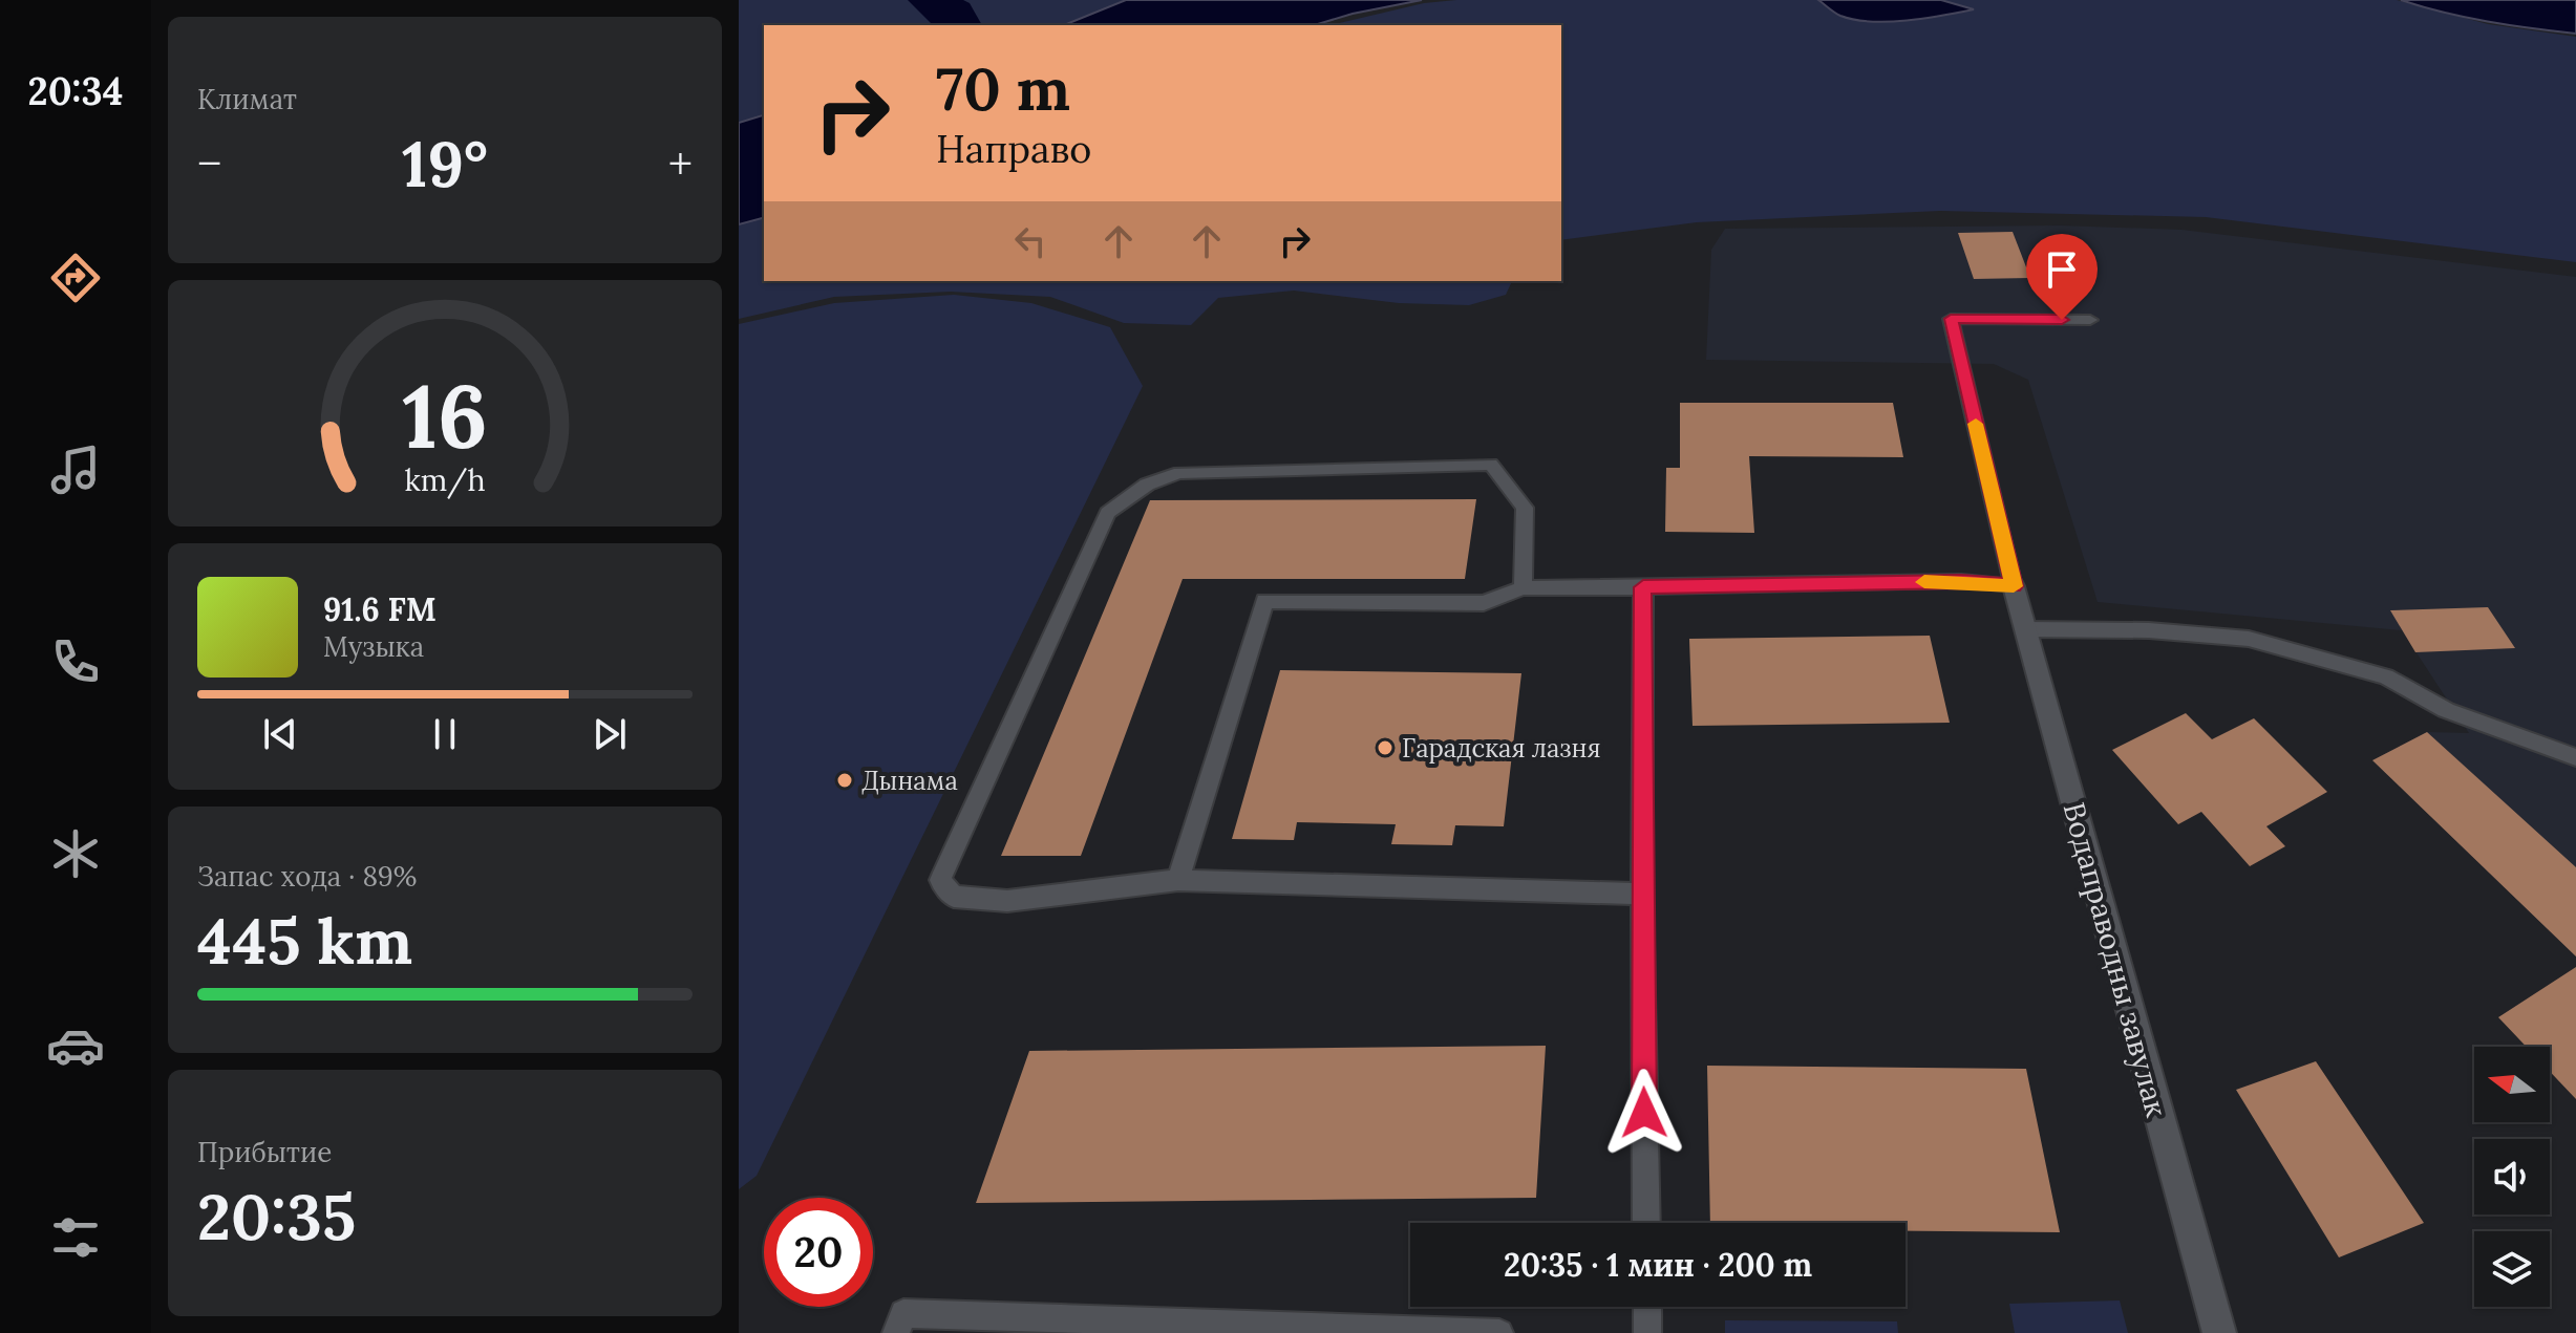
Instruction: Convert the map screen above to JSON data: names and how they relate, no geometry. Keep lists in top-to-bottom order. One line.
{"streets":{"street":["Водаправодны завулак"]},"places":["Гарадская лазня","Дынама"],"north":"left","page":{"tabs":"20:34","tile":["Климат",["Запас хода · 89%","445 km"],["Прибытие","20:35"]],"turn":["70 m","Направо"],"heat":["−","19°","+"],"song":["91.6 FM","Музыка"],"limit":"20","trip":"20:35 · 1 мин · 200 m","gauge":["16","km/h"]}}
